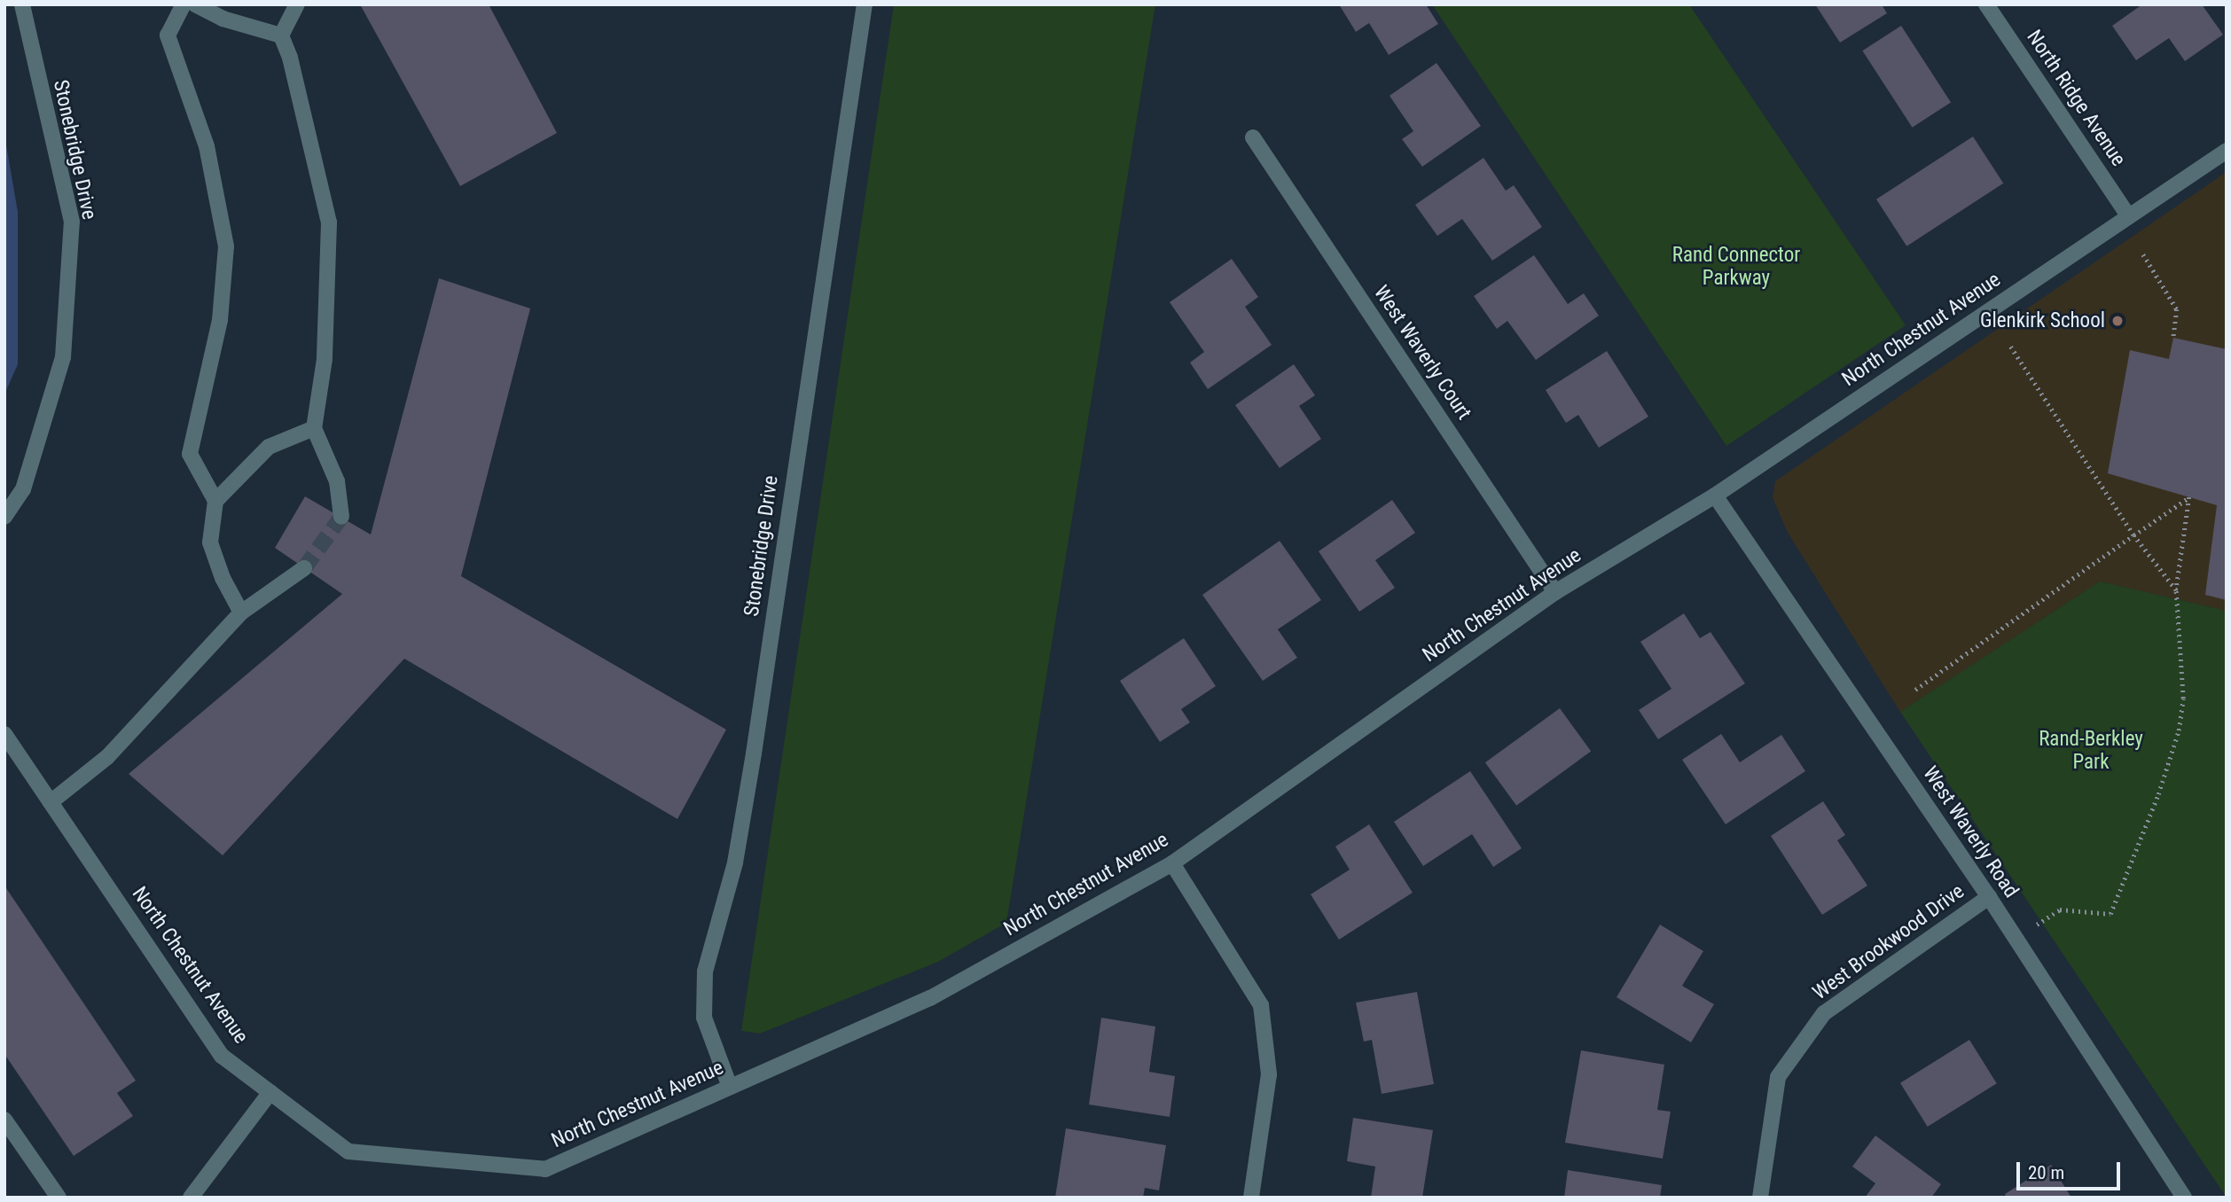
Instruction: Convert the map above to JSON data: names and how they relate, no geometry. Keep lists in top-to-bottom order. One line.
{"streets":{"street":["North Ridge Avenue","Stonebridge Drive","North Chestnut Avenue","West Waverly Court","West Waverly Road","West Brookwood Drive"]},"crossings":[["North Ridge Avenue","North Chestnut Avenue"],["Stonebridge Drive","North Chestnut Avenue"],["North Chestnut Avenue","West Waverly Court"],["North Chestnut Avenue","West Waverly Road"],["West Waverly Road","West Brookwood Drive"]],"parks":["Rand Connector Parkway","Rand-Berkley Park"],"places":["Glenkirk School"],"scale_bar":"20 m"}
